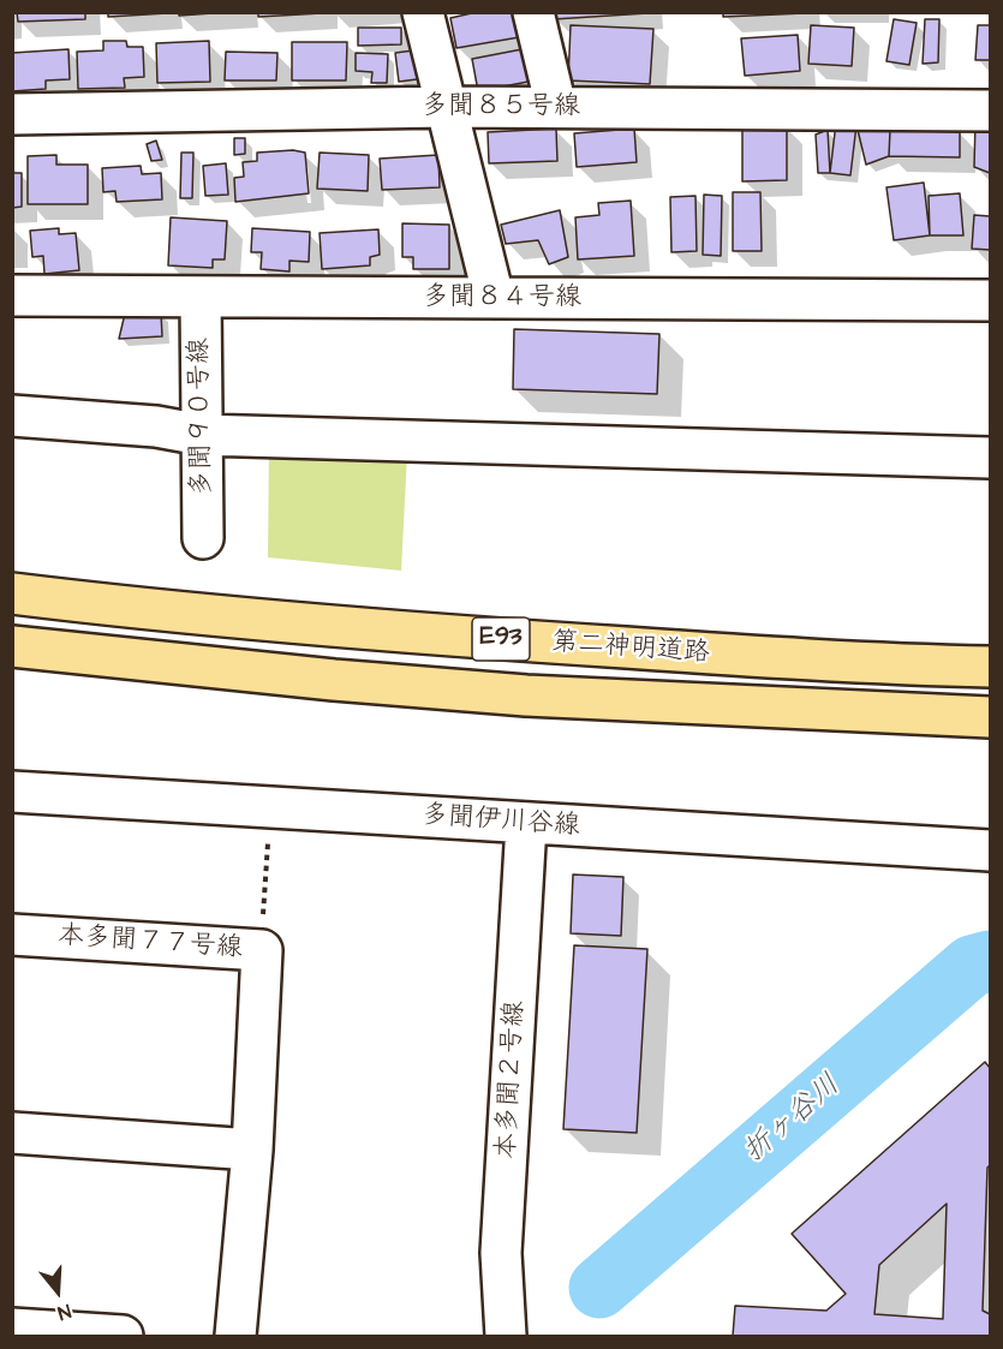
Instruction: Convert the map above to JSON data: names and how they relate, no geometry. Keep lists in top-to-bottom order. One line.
{"streets":{"highway":["E93","第二神明道路"],"street":["多聞８５号線","多聞８４号線","多聞９０号線","多聞伊川谷線","本多聞７７号線","本多聞２号線"]},"crossings":[["多聞８４号線","多聞９０号線"],["多聞伊川谷線","本多聞２号線"]],"water":["折ヶ谷川"],"north":"bottom"}
